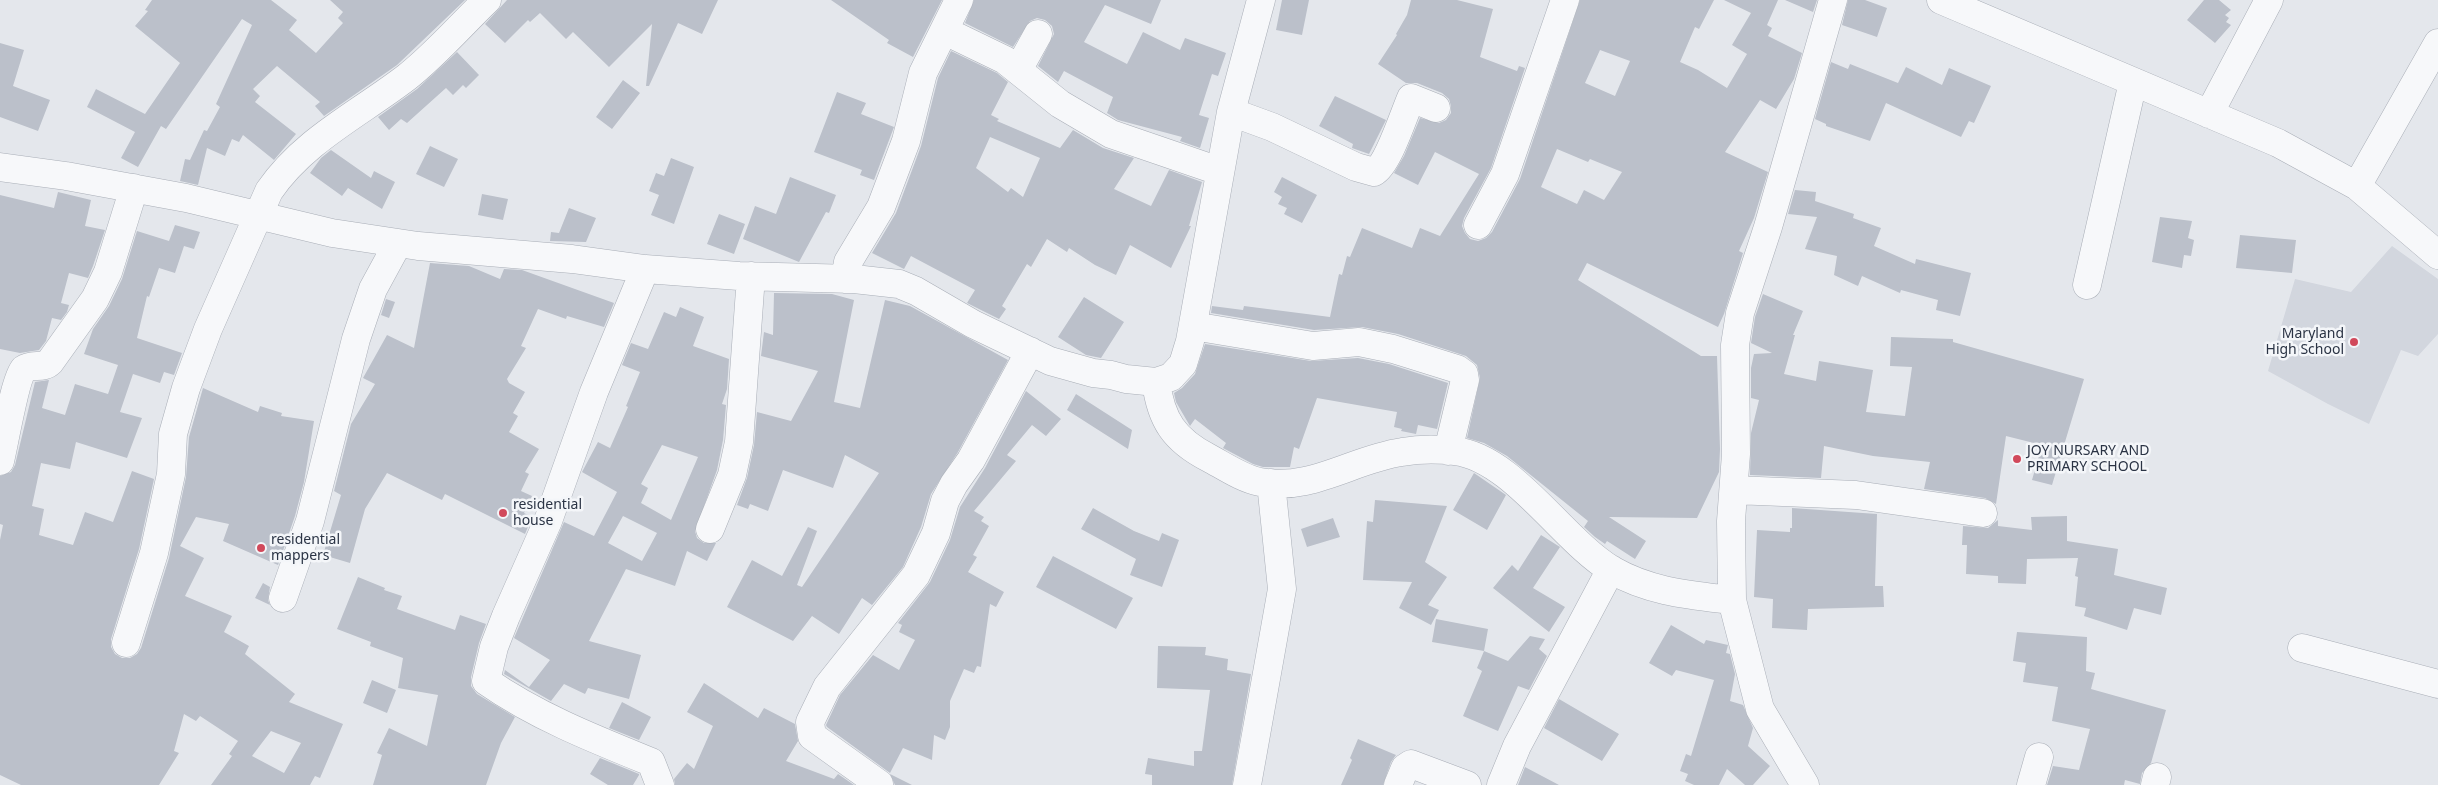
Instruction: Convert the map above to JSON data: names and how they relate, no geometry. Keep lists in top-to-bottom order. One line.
{"places":["Maryland High School","JOY NURSARY AND PRIMARY SCHOOL","residential house","residential mappers"]}
